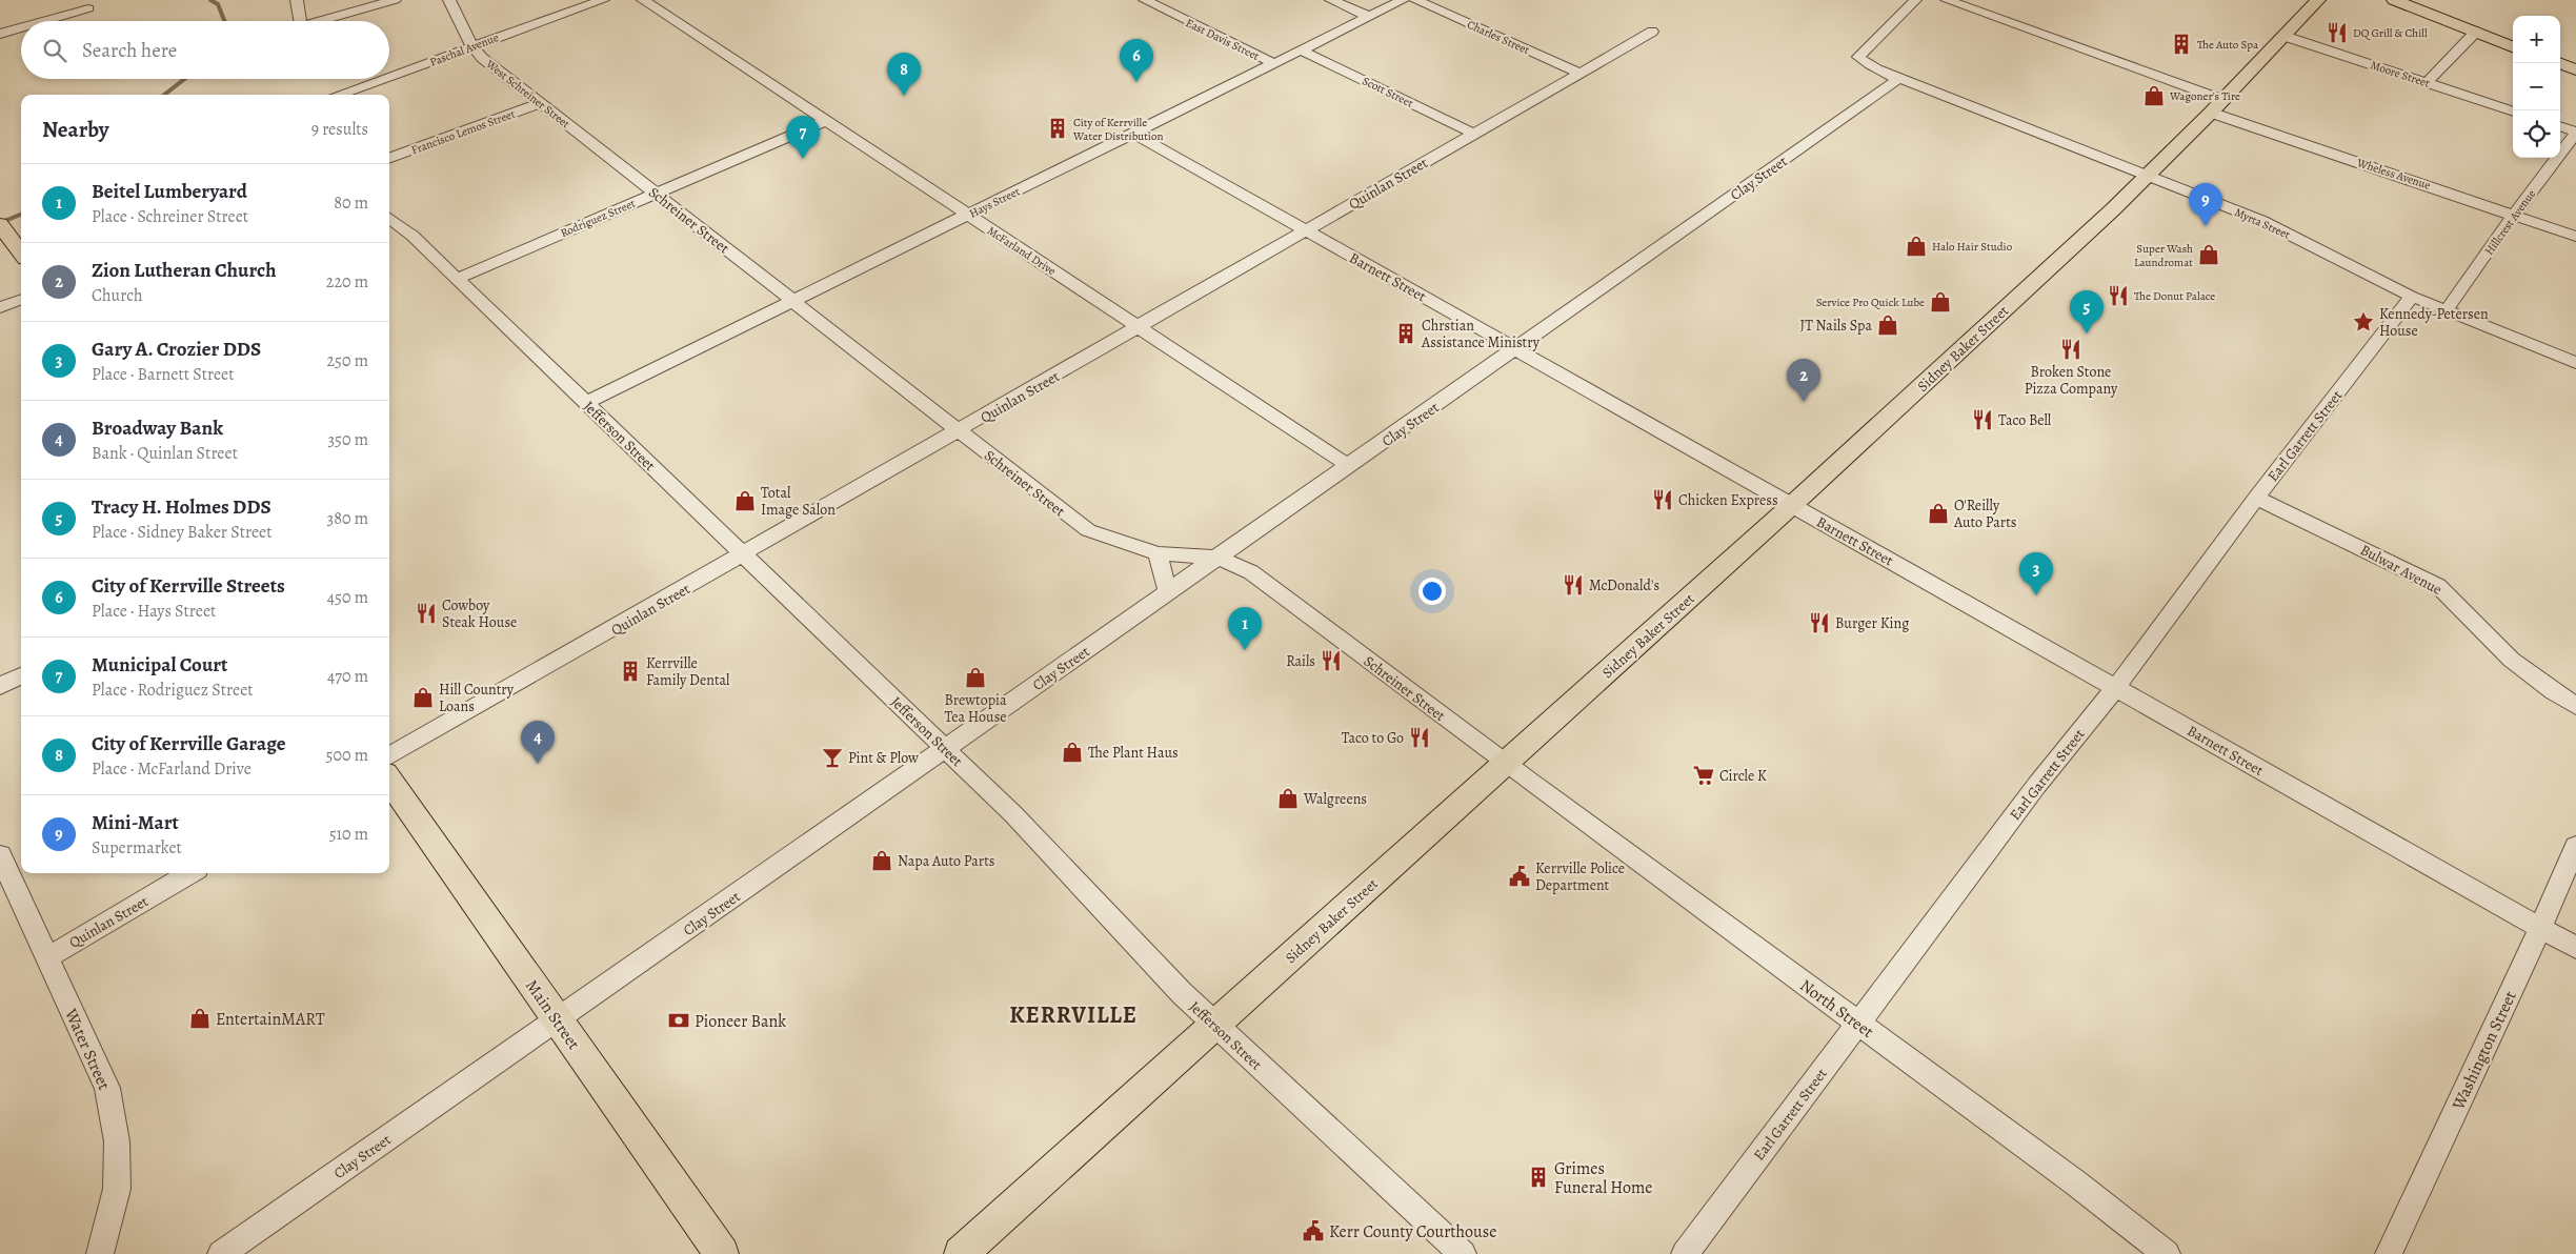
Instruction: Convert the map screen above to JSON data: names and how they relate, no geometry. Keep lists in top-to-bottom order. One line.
{"streets":{"main road":["Sidney Baker Street","Main Street"],"street":["Charles Street","East Davis Street","Paschal Avenue","Moore Street","Scott Street","West Schreiner Street","Francisco Lemos Street","Wheless Avenue","Clay Street","Quinlan Street","Hays Street","Rodriguez Street","Schreiner Street","Hillcrest Avenue","Myrta Street","McFarland Drive","Barnett Street","Jefferson Street","Earl Garrett Street","Bulwar Avenue","North Street","Water Street","Washington Street"]},"crossings":[["Charles Street","Quinlan Street"],["East Davis Street","Hays Street"],["Paschal Avenue","West Schreiner Street"],["Moore Street","Sidney Baker Street"],["Scott Street","Quinlan Street"],["Scott Street","Hays Street"],["West Schreiner Street","Francisco Lemos Street"],["West Schreiner Street","Schreiner Street"],["Wheless Avenue","Hillcrest Avenue"],["Wheless Avenue","Sidney Baker Street"],["Clay Street","Schreiner Street"],["Clay Street","Myrta Street"],["Clay Street","McFarland Drive"],["Clay Street","Barnett Street"],["Clay Street","Jefferson Street"],["Clay Street","Main Street"],["Quinlan Street","Schreiner Street"],["Quinlan Street","McFarland Drive"],["Quinlan Street","Barnett Street"],["Quinlan Street","Jefferson Street"],["Quinlan Street","Water Street"],["Hays Street","Schreiner Street"],["Hays Street","McFarland Drive"],["Hays Street","Barnett Street"],["Hays Street","Jefferson Street"],["Rodriguez Street","Schreiner Street"],["Rodriguez Street","McFarland Drive"],["Rodriguez Street","Jefferson Street"],["Schreiner Street","Sidney Baker Street"],["Schreiner Street","North Street"],["Hillcrest Avenue","Myrta Street"],["Myrta Street","Sidney Baker Street"],["Myrta Street","Earl Garrett Street"],["Barnett Street","Sidney Baker Street"],["Barnett Street","Earl Garrett Street"],["Barnett Street","Washington Street"],["Sidney Baker Street","Jefferson Street"],["Sidney Baker Street","North Street"],["Earl Garrett Street","Bulwar Avenue"],["Earl Garrett Street","North Street"]],"districts":["KERRVILLE"],"places":{"restaurant":["DQ Grill & Chill","The Donut Palace","Broken Stone Pizza Company","Taco Bell","Chicken Express","McDonald's","Cowboy Steak House","Burger King","Rails","Taco to Go"],"building":["The Auto Spa","City of Kerrville Water Distribution","Chrstian Assistance Ministry","Kerrville Family Dental","Grimes Funeral Home"],"shop":["Wagoner's Tire","Halo Hair Studio","Super Wash Laundromat","Service Pro Quick Lube","JT Nails Spa","Total Image Salon","O'Reilly Auto Parts","Brewtopia Tea House","Hill Country Loans","The Plant Haus","Walgreens","Napa Auto Parts","EntertainMART"],"place":["Kennedy-Petersen House"],"bar":["Pint & Plow"],"supermarket":["Circle K"],"public building":["Kerrville Police Department","Kerr County Courthouse"],"bank":["Pioneer Bank"]},"page":{"map_buttons":["+","−"],"search":"Search here","pins":["6","8","7","9","5","2","3","1","4"],"heading":["Nearby","9 results"],"list":[{"mark":"1","name":"Beitel Lumberyard","note":"Place · Schreiner Street","value":"80 m"},{"mark":"2","name":"Zion Lutheran Church","note":"Church","value":"220 m"},{"mark":"3","name":"Gary A. Crozier DDS","note":"Place · Barnett Street","value":"250 m"},{"mark":"4","name":"Broadway Bank","note":"Bank · Quinlan Street","value":"350 m"},{"mark":"5","name":"Tracy H. Holmes DDS","note":"Place · Sidney Baker Street","value":"380 m"},{"mark":"6","name":"City of Kerrville Streets","note":"Place · Hays Street","value":"450 m"},{"mark":"7","name":"Municipal Court","note":"Place · Rodriguez Street","value":"470 m"},{"mark":"8","name":"City of Kerrville Garage","note":"Place · McFarland Drive","value":"500 m"},{"mark":"9","name":"Mini-Mart","note":"Supermarket","value":"510 m"}]}}
